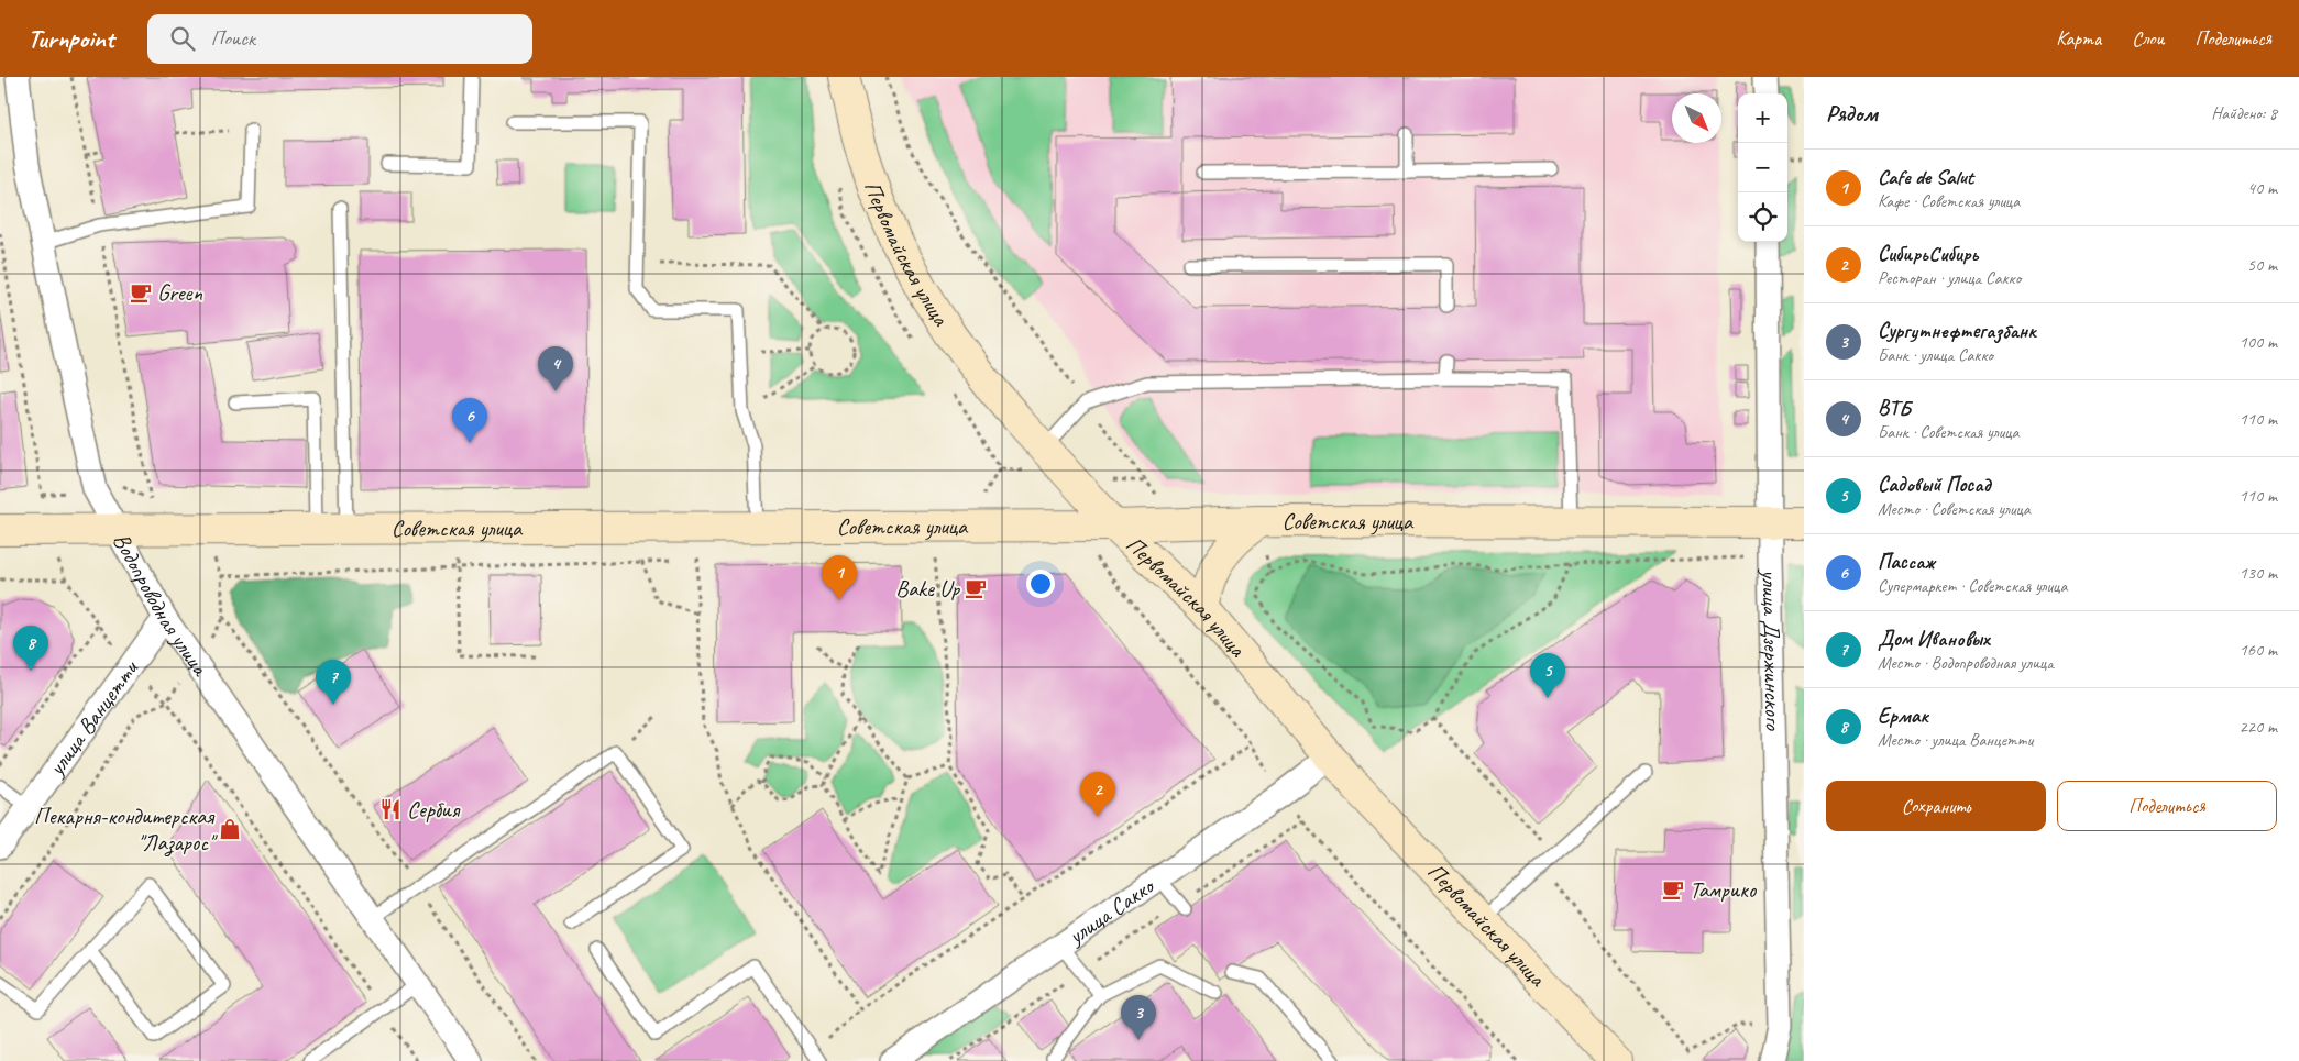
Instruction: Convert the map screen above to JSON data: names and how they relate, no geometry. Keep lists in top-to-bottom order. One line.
{"streets":{"street":["Первомайская улица","Советская улица","Водопроводная улица","улица Дзержинского","улица Ванцетти","улица Сакко"]},"crossings":[["Первомайская улица","Советская улица"],["Первомайская улица","улица Сакко"],["Советская улица","Водопроводная улица"],["Советская улица","улица Дзержинского"],["Водопроводная улица","улица Ванцетти"]],"places":{"cafe":["Green","Bake Up","Тамрико"],"restaurant":["Сербия"],"shop":["Пекарня-кондитерская \"Лазарос\""]},"north":"bottom right","page":{"header":"Turnpoint","search":"Поиск","nav":["Карта","Слои","Поделиться"],"heading":["Рядом","Найдено: 8"],"map_buttons":["+","−"],"list":[{"mark":"1","name":"Cafe de Salut","note":"Кафе · Советская улица","value":"40 m"},{"mark":"2","name":"СибирьСибирь","note":"Ресторан · улица Сакко","value":"50 m"},{"mark":"3","name":"Сургутнефтегазбанк","note":"Банк · улица Сакко","value":"100 m"},{"mark":"4","name":"ВТБ","note":"Банк · Советская улица","value":"110 m"},{"mark":"5","name":"Садовый Посад","note":"Место · Советская улица","value":"110 m"},{"mark":"6","name":"Пассаж","note":"Супермаркет · Советская улица","value":"130 m"},{"mark":"7","name":"Дом Ивановых","note":"Место · Водопроводная улица","value":"160 m"},{"mark":"8","name":"Ермак","note":"Место · улица Ванцетти","value":"220 m"}],"pins":["4","6","1","8","5","7","2","3"],"buttons":["Сохранить","Поделиться"]}}
